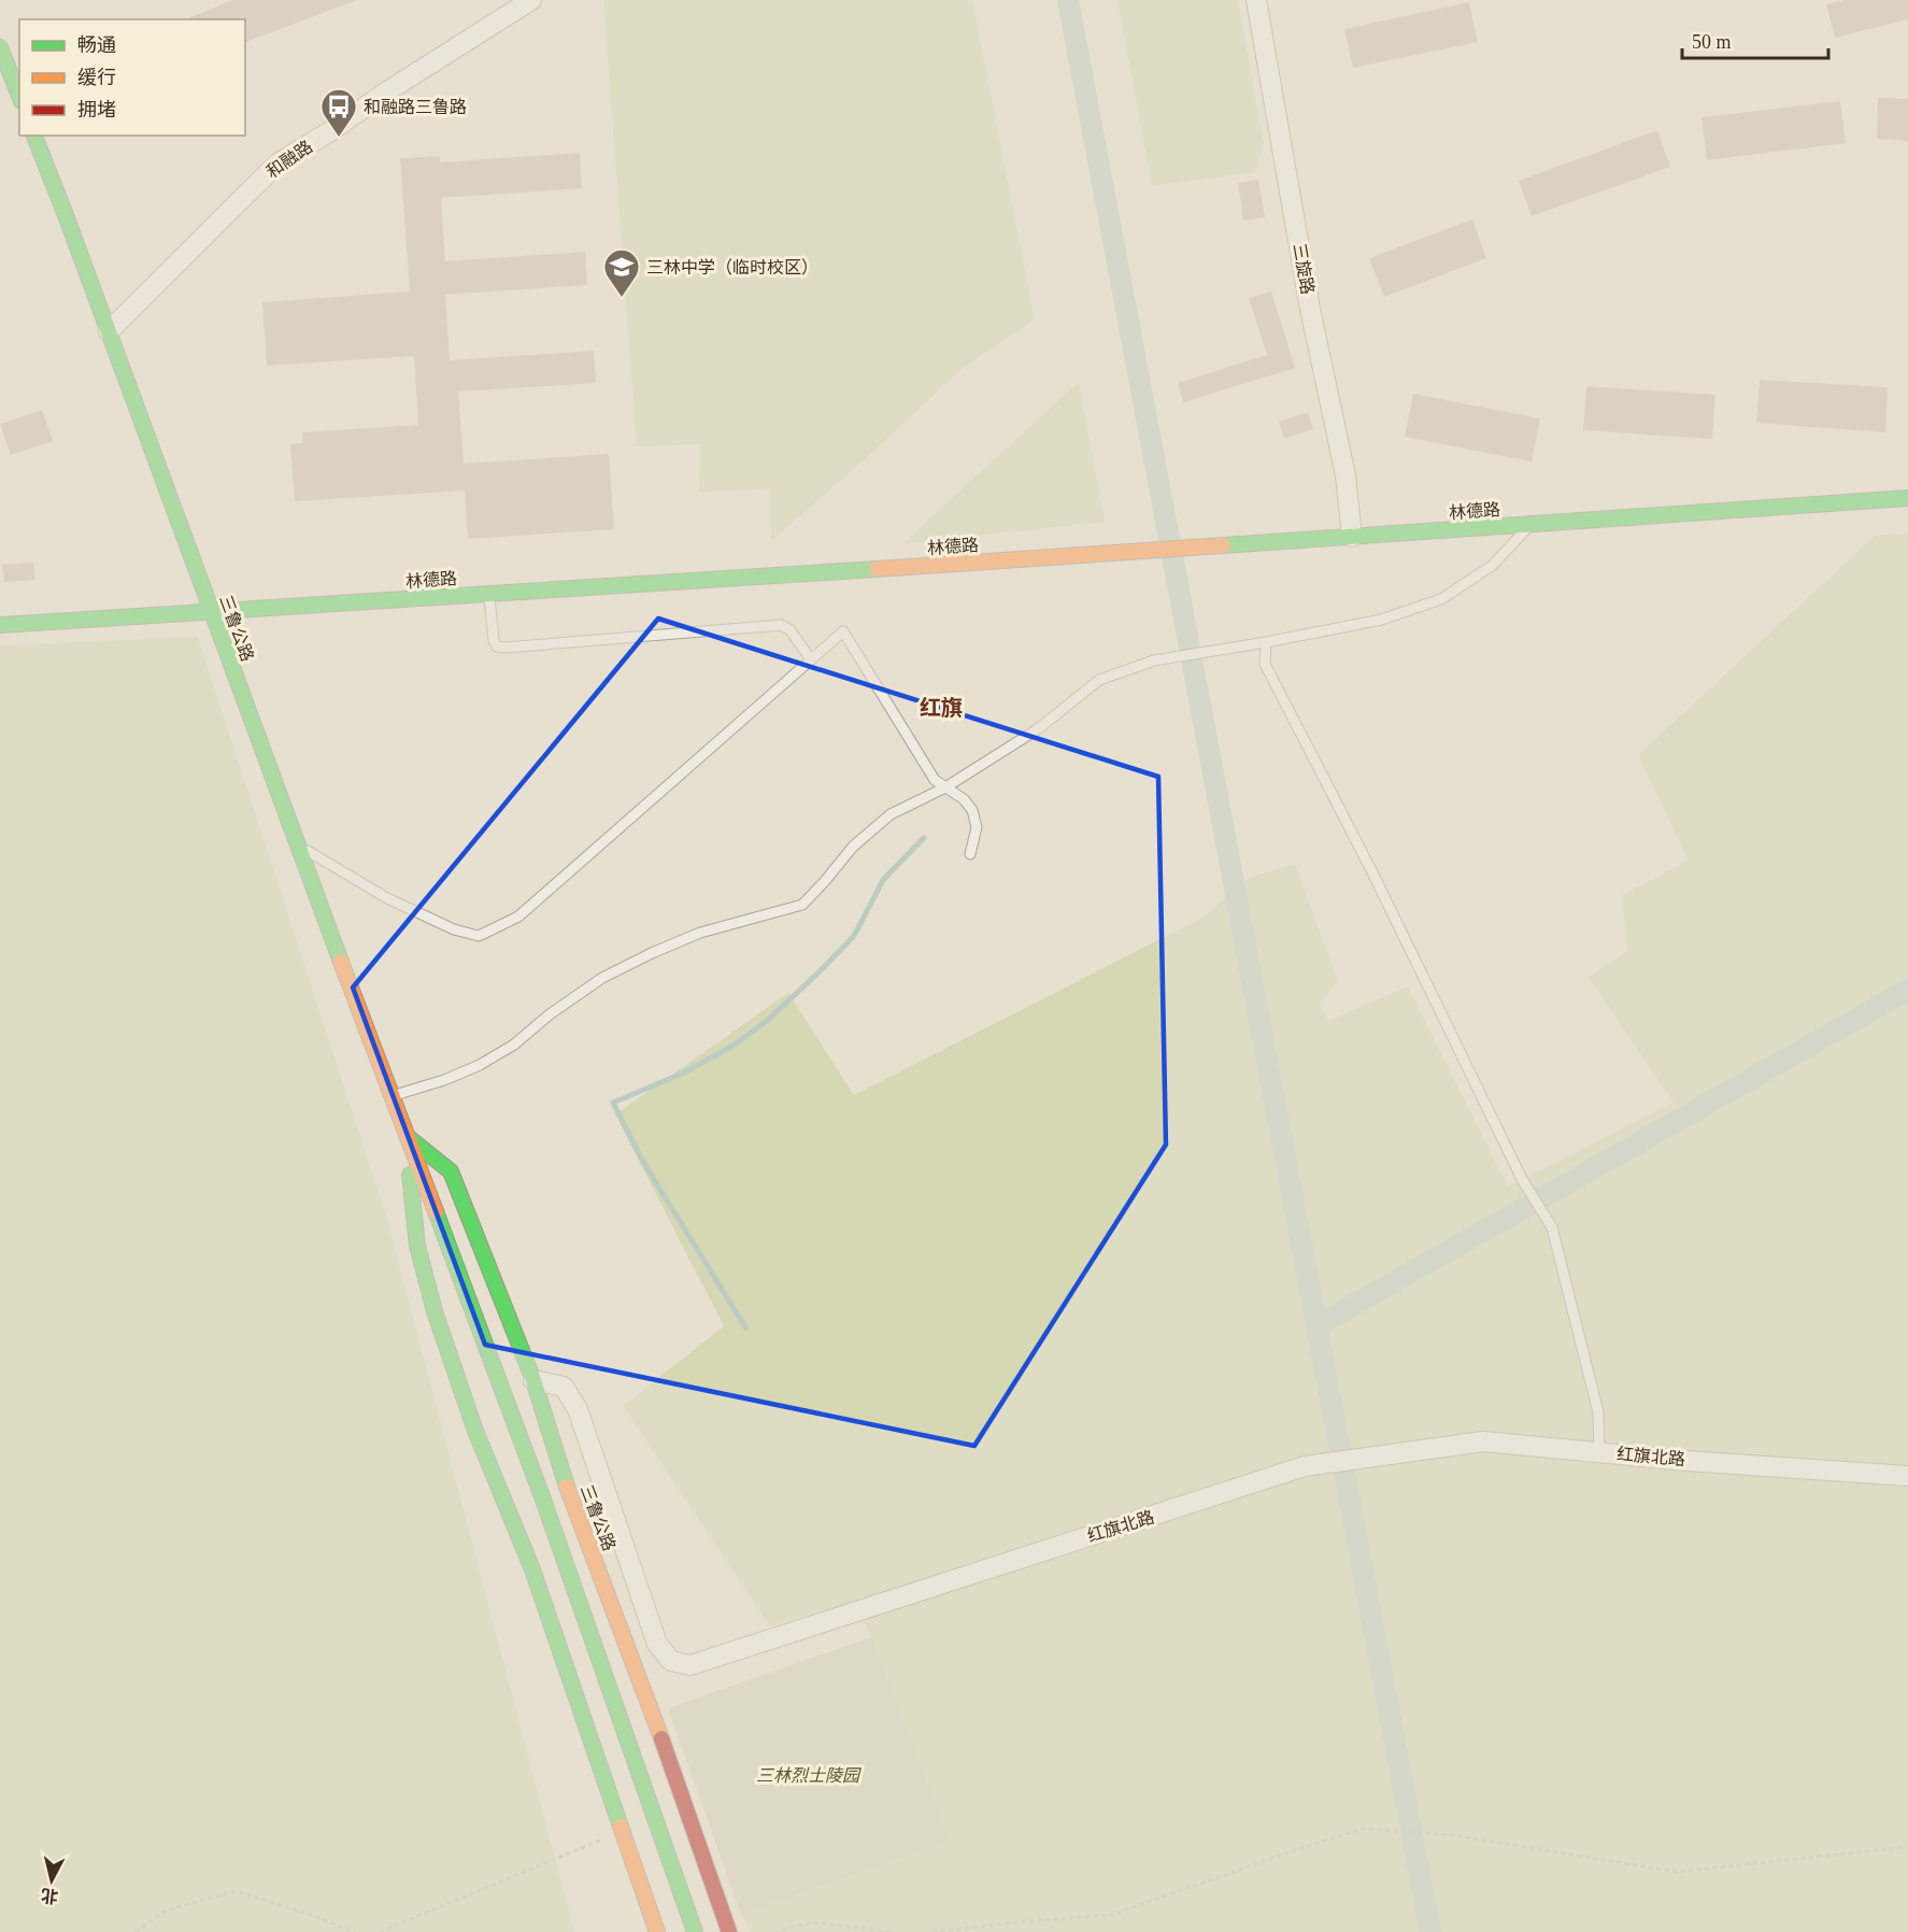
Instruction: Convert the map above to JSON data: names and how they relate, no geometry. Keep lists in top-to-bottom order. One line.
{"streets":{"main road":["林德路","三鲁公路"],"street":["和融路","三旋路","红旗北路"]},"crossings":[["和融路","三鲁公路"],["三旋路","林德路"],["林德路","三鲁公路"],["三鲁公路","红旗北路"]],"districts":["红旗"],"parks":["三林烈士陵园"],"places":{"bus stop":["和融路三鲁路"],"school or university":["三林中学（临时校区）"]},"legend":["畅通","缓行","拥堵"],"scale_bar":"50 m","north":"bottom"}
